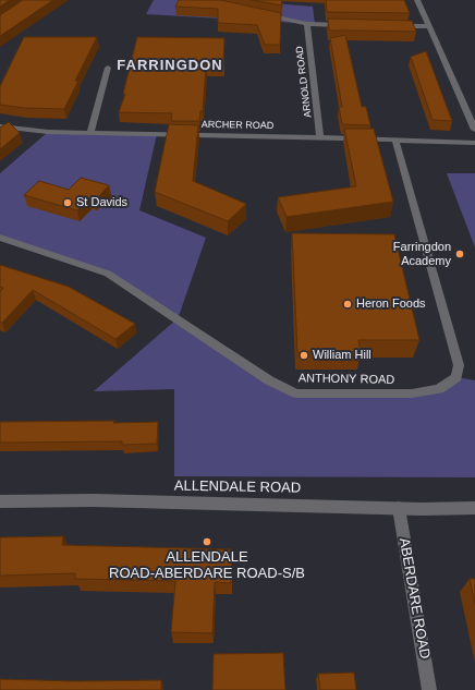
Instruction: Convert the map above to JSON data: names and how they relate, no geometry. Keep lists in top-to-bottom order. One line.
{"streets":{"street":["ARNOLD ROAD","ARCHER ROAD","ANTHONY ROAD","ALLENDALE ROAD","ABERDARE ROAD"]},"crossings":[["ARNOLD ROAD","ARCHER ROAD"],["ARCHER ROAD","ANTHONY ROAD"],["ALLENDALE ROAD","ABERDARE ROAD"]],"districts":["FARRINGDON"],"places":["St Davids","Farringdon Academy","Heron Foods","William Hill","ALLENDALE ROAD-ABERDARE ROAD-S/B"]}
